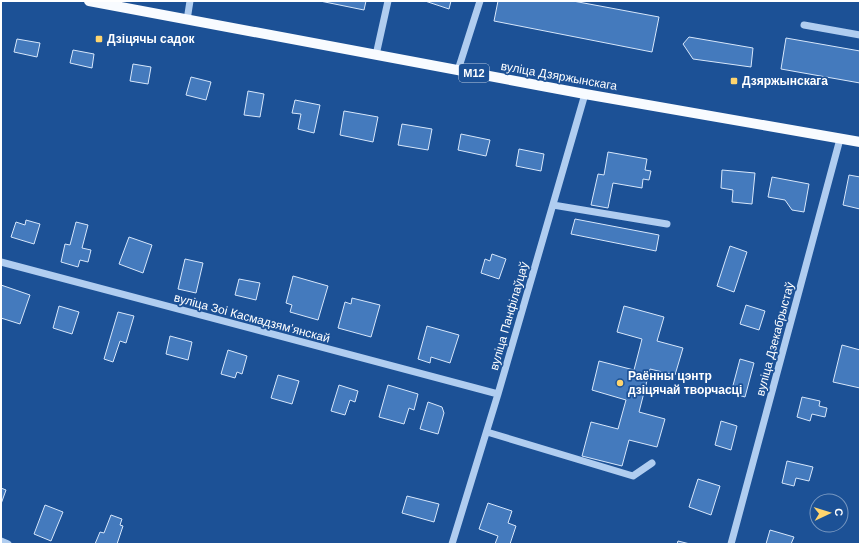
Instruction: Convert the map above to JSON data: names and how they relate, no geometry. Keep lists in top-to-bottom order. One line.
{"streets":{"main road":["М12","вуліца Дзяржынскага"],"street":["вуліца Панфілаўцаў","вуліца Зоі Касмадзямʼянскай","вуліца Дзекабрыстаў"]},"crossings":[["вуліца Дзяржынскага","вуліца Панфілаўцаў"],["вуліца Дзяржынскага","вуліца Дзекабрыстаў"],["вуліца Панфілаўцаў","вуліца Зоі Касмадзямʼянскай"]],"places":{"transit":["Дзіцячы садок","Дзяржынскага"],"other":["Раённы цэнтр дзіцячай творчасці"]},"north":"right"}
